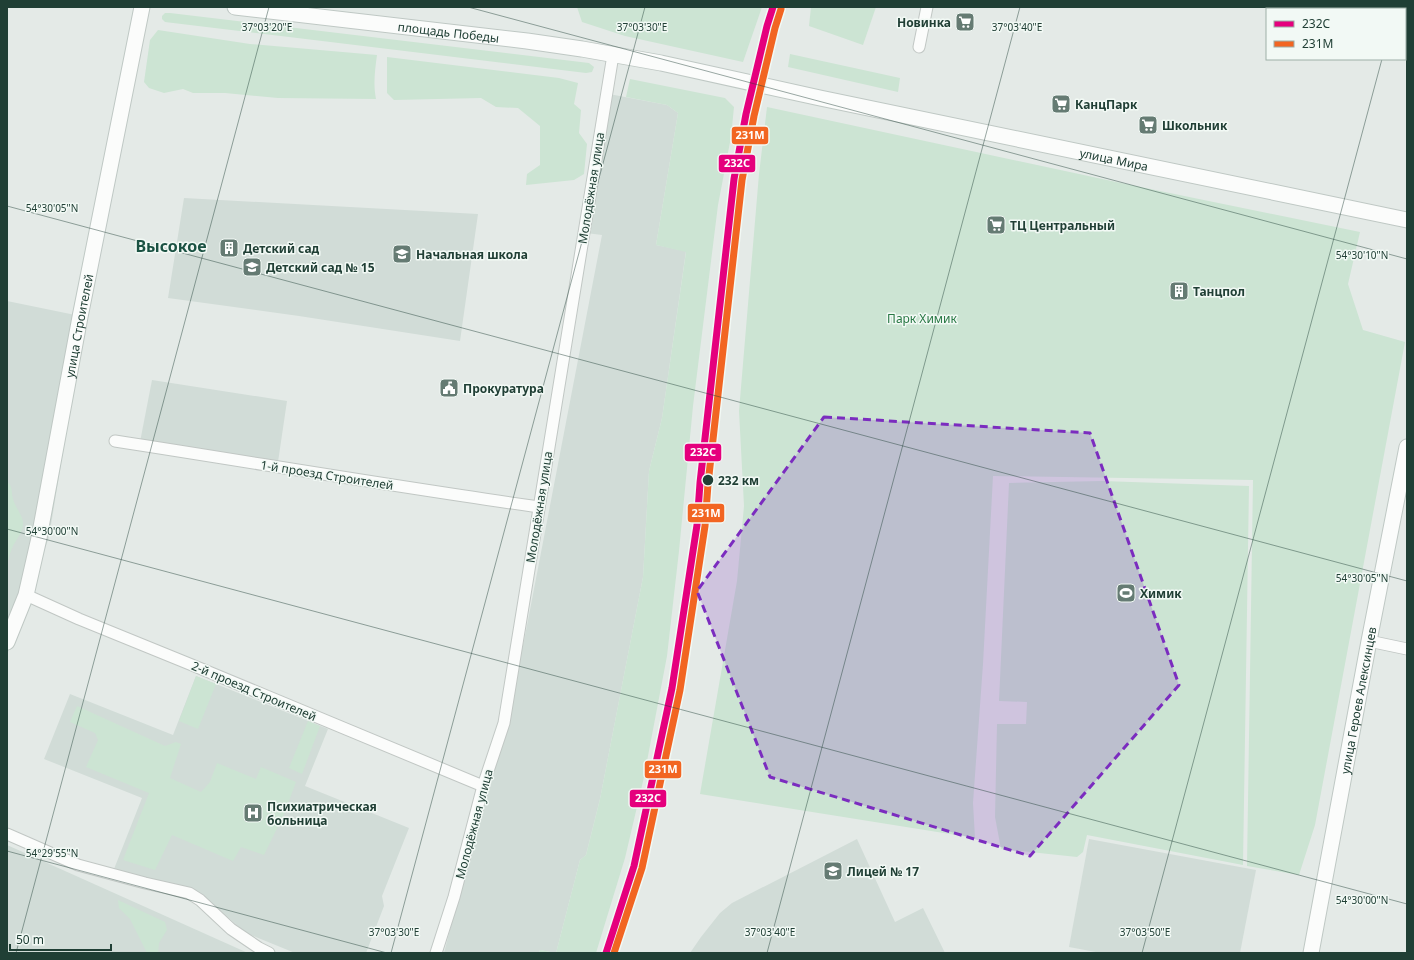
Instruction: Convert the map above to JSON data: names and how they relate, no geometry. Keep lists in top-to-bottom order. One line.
{"streets":{"street":["площадь Победы","улица Мира","Молодёжная улица","улица Строителей","1-й проезд Строителей","2-й проезд Строителей","улица Героев Алексинцев"]},"crossings":[["площадь Победы","улица Мира"],["площадь Победы","Молодёжная улица"],["Молодёжная улица","1-й проезд Строителей"],["Молодёжная улица","2-й проезд Строителей"],["улица Строителей","2-й проезд Строителей"]],"districts":["Высокое"],"parks":["Парк Химик"],"places":{"supermarket":["Новинка","КанцПарк","Школьник","ТЦ Центральный"],"building":["Детский сад","Танцпол"],"school or university":["Начальная школа","Детский сад № 15","Лицей № 17"],"public building":["Прокуратура"],"other":["232 км"],"sports":["Химик"],"hospital":["Психиатрическая больница"]},"lines":["transit line 232C","transit line 231М"],"legend":["232C","231М"],"scale_bar":"50 m","coordinates":["37°03'20\"E","37°03'30\"E","37°03'40\"E","54°30'05\"N","54°30'10\"N","54°30'00\"N","54°29'55\"N","37°03'50\"E"]}
